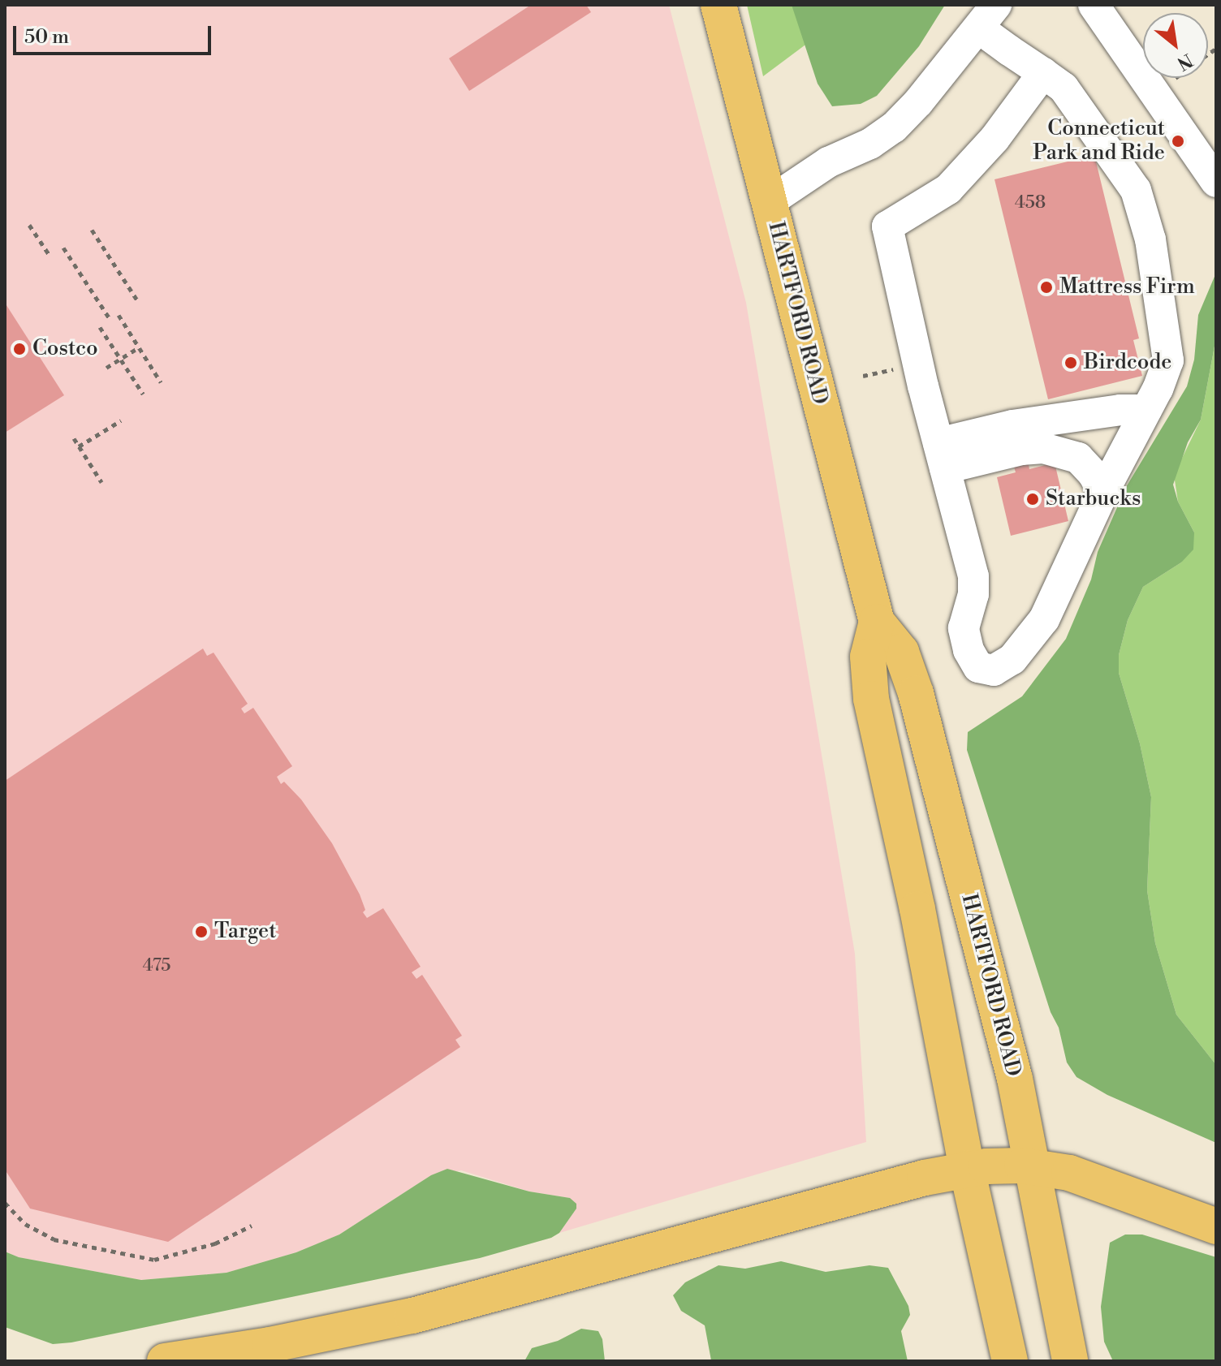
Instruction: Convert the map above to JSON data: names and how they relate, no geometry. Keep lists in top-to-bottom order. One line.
{"streets":{"main road":["HARTFORD ROAD"]},"places":["Connecticut Park and Ride","Mattress Firm","Costco","Birdcode","Starbucks","Target"],"house_numbers":["458","475"],"scale_bar":"50 m","north":"bottom right"}
